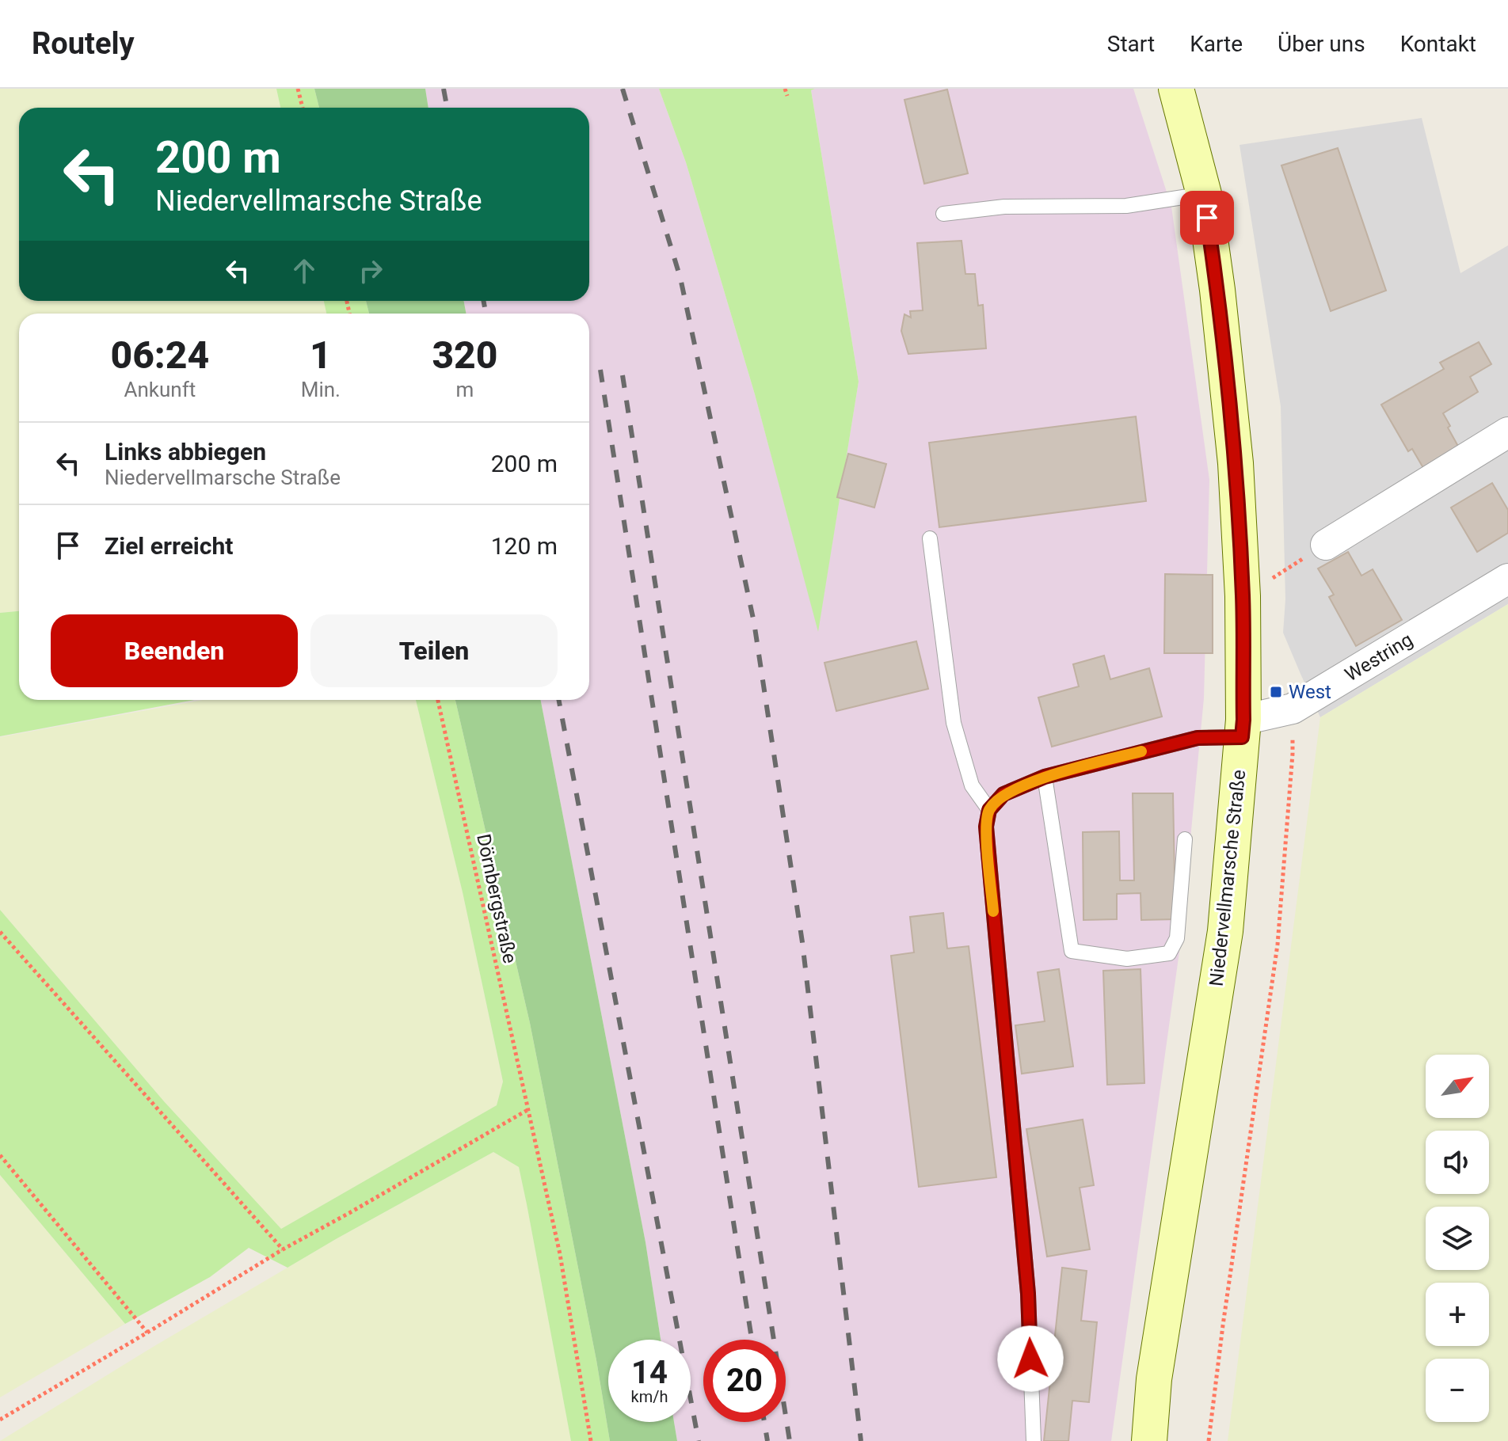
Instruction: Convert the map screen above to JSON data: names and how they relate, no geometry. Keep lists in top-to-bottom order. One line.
{"streets":{"main road":["Niedervellmarsche Straße"],"street":["Westring"],"path":["Dörnbergstraße"]},"crossings":[["Westring","Niedervellmarsche Straße"]],"places":{"transit":["West"]},"north":"top right","page":{"header":"Routely","nav":["Start","Karte","Über uns","Kontakt"],"turn":["200 m","Niedervellmarsche Straße"],"eta":["06:24","Ankunft","1","Min.","320","m"],"list":[{"name":"Links abbiegen","note":"Niedervellmarsche Straße","value":"200 m"},{"name":"Ziel erreicht","value":"120 m"}],"buttons":["Beenden","Teilen"],"map_buttons":["+","−"],"speed":"14 km/h","limit":"20"}}
